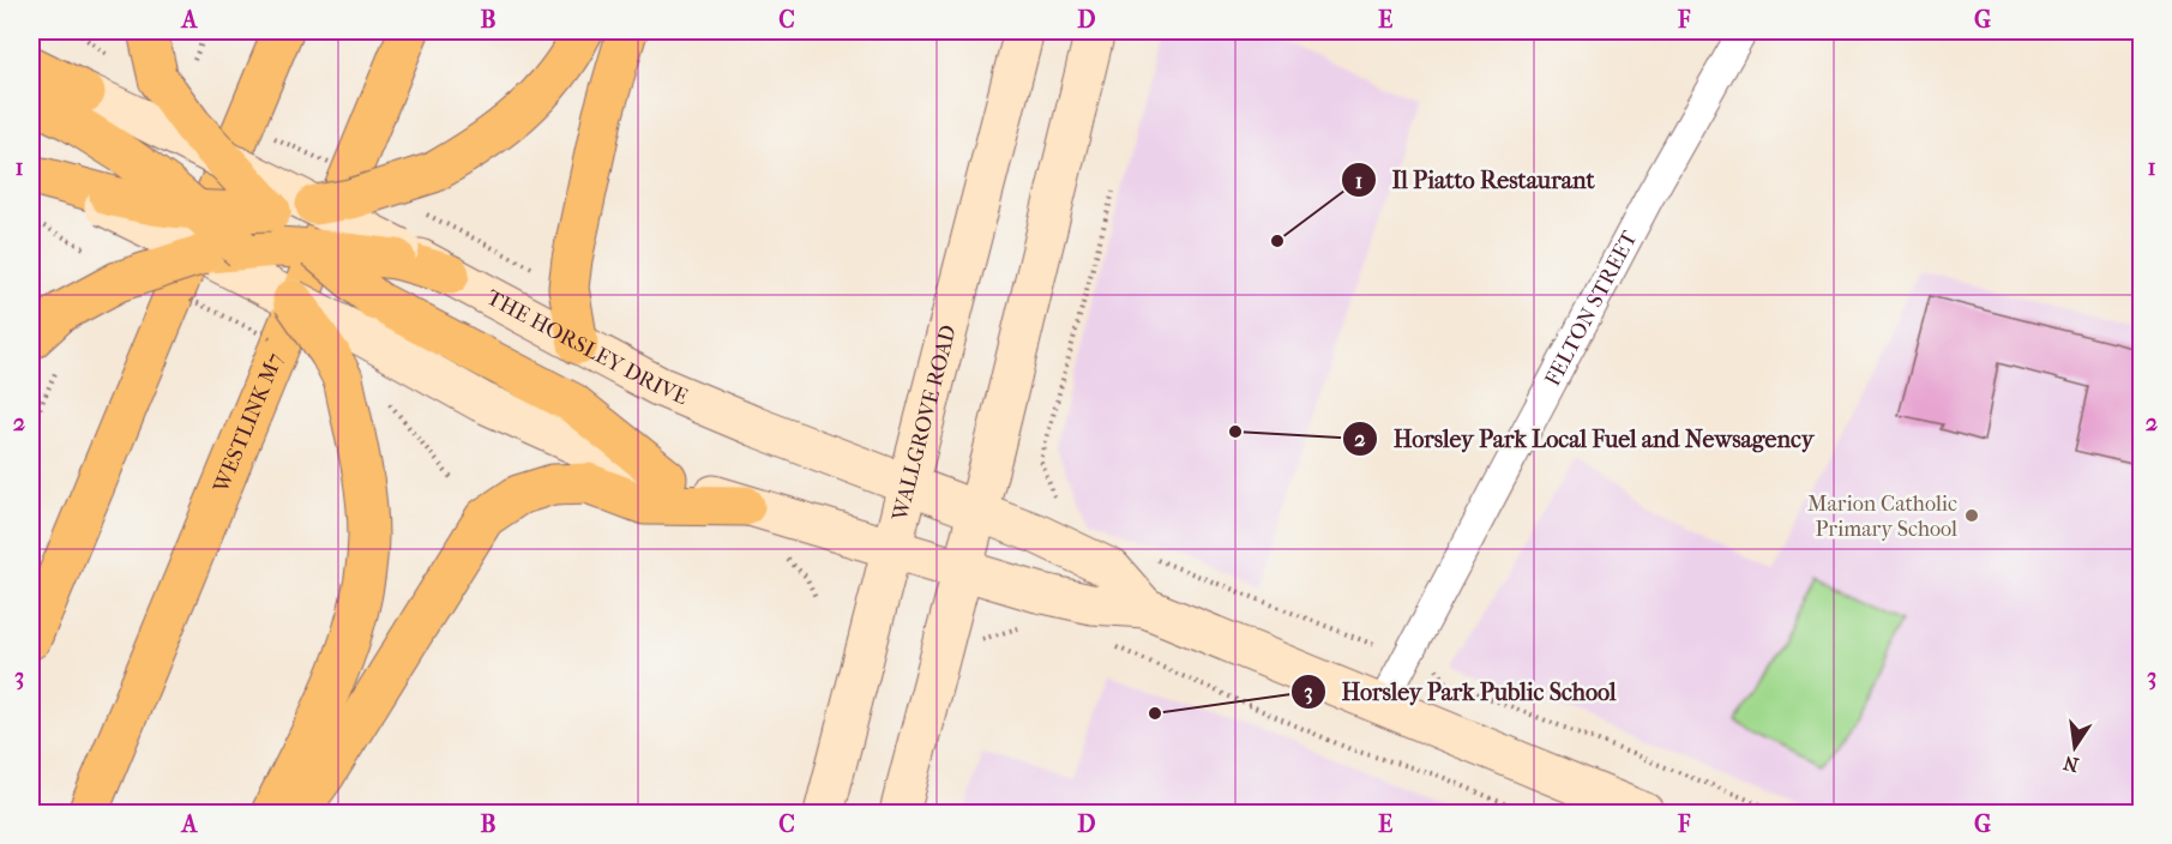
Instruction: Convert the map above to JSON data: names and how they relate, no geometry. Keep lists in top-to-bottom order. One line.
{"streets":{"main road":["THE HORSLEY DRIVE","WESTLINK M7","WALLGROVE ROAD"],"street":["FELTON STREET"]},"crossings":[["FELTON STREET","THE HORSLEY DRIVE"],["THE HORSLEY DRIVE","WALLGROVE ROAD"]],"places":["Il Piatto Restaurant","Horsley Park Local Fuel and Newsagency","Marion Catholic Primary School","Horsley Park Public School"],"north":"bottom","grid":{"columns":["A","B","C","D","E","F","G"],"rows":["1","2","3"]}}
